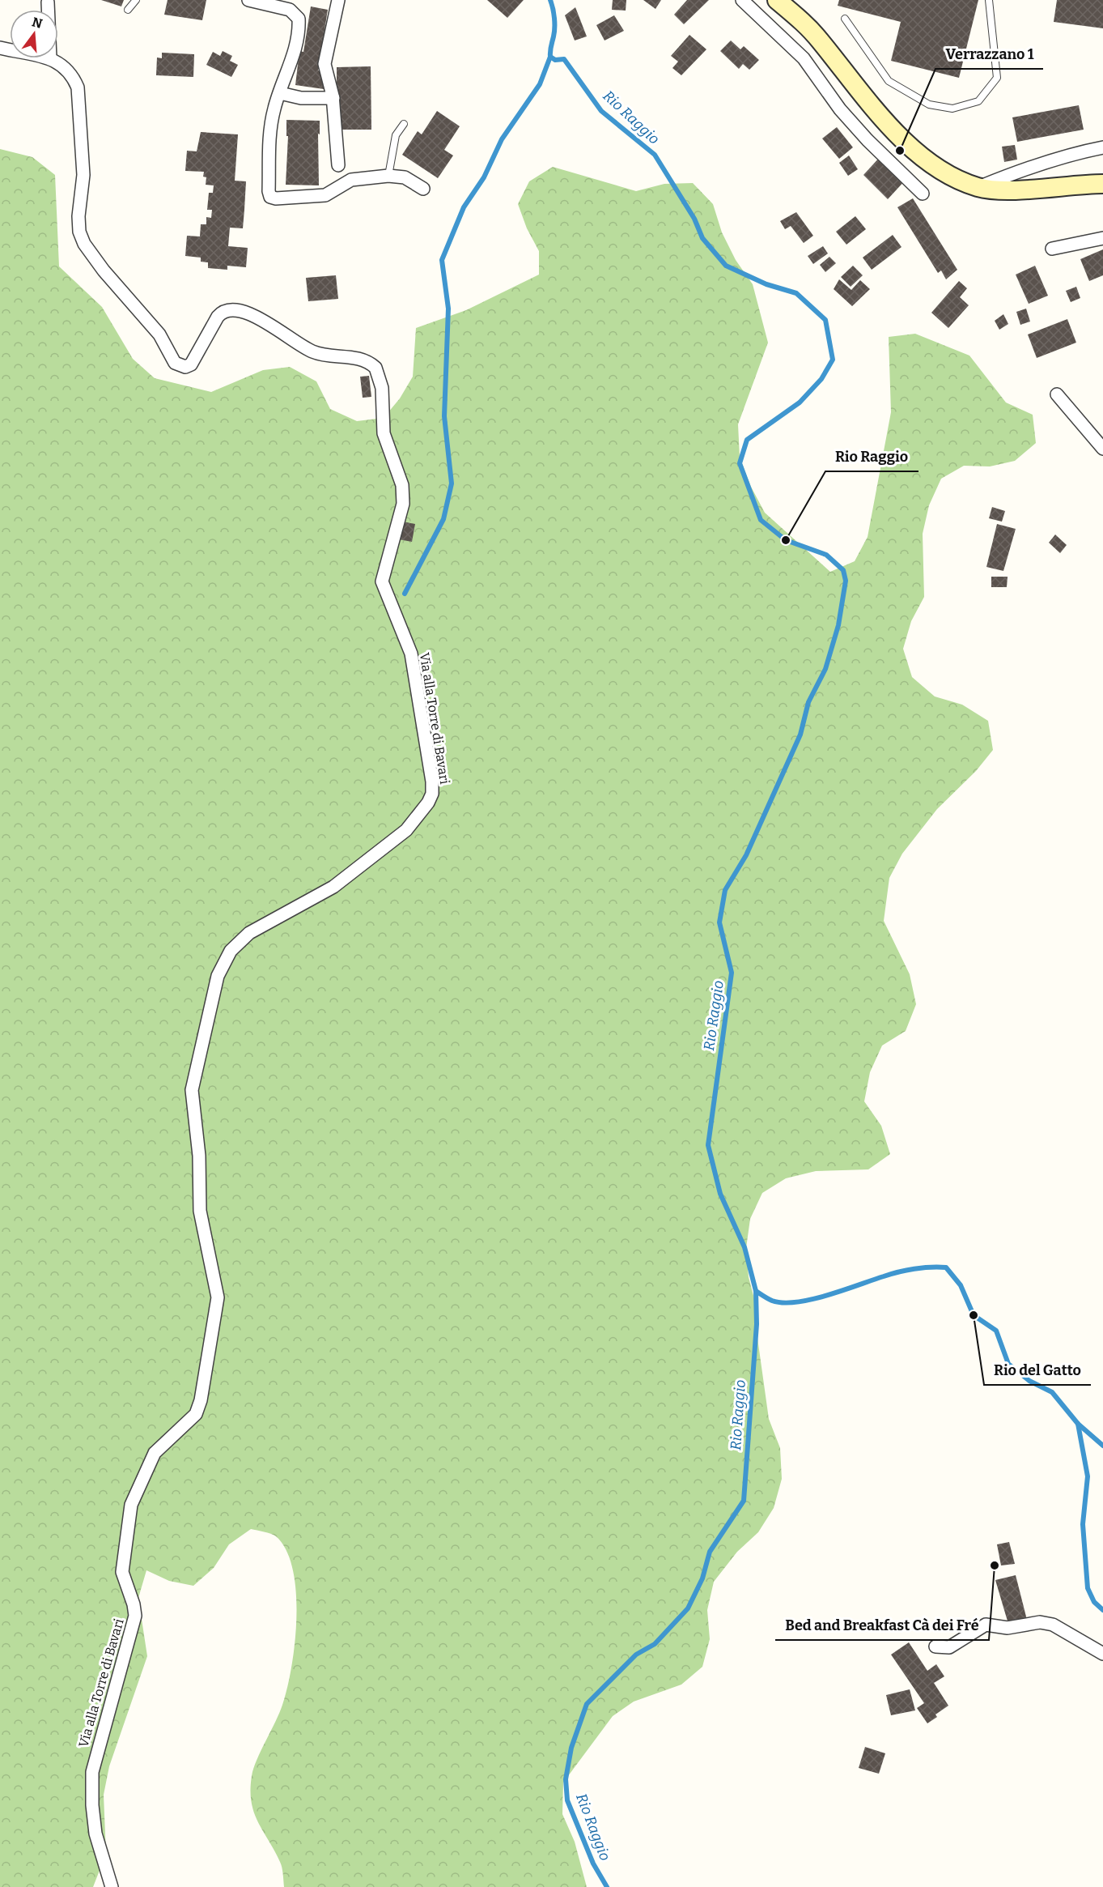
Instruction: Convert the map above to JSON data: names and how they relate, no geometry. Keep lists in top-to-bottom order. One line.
{"streets":{"street":["Via alla Torre di Bavari"]},"water":["Rio Raggio"],"places":["Verrazzano 1","Rio Raggio","Rio del Gatto","Bed and Breakfast Cà dei Fré"],"north":"top"}
